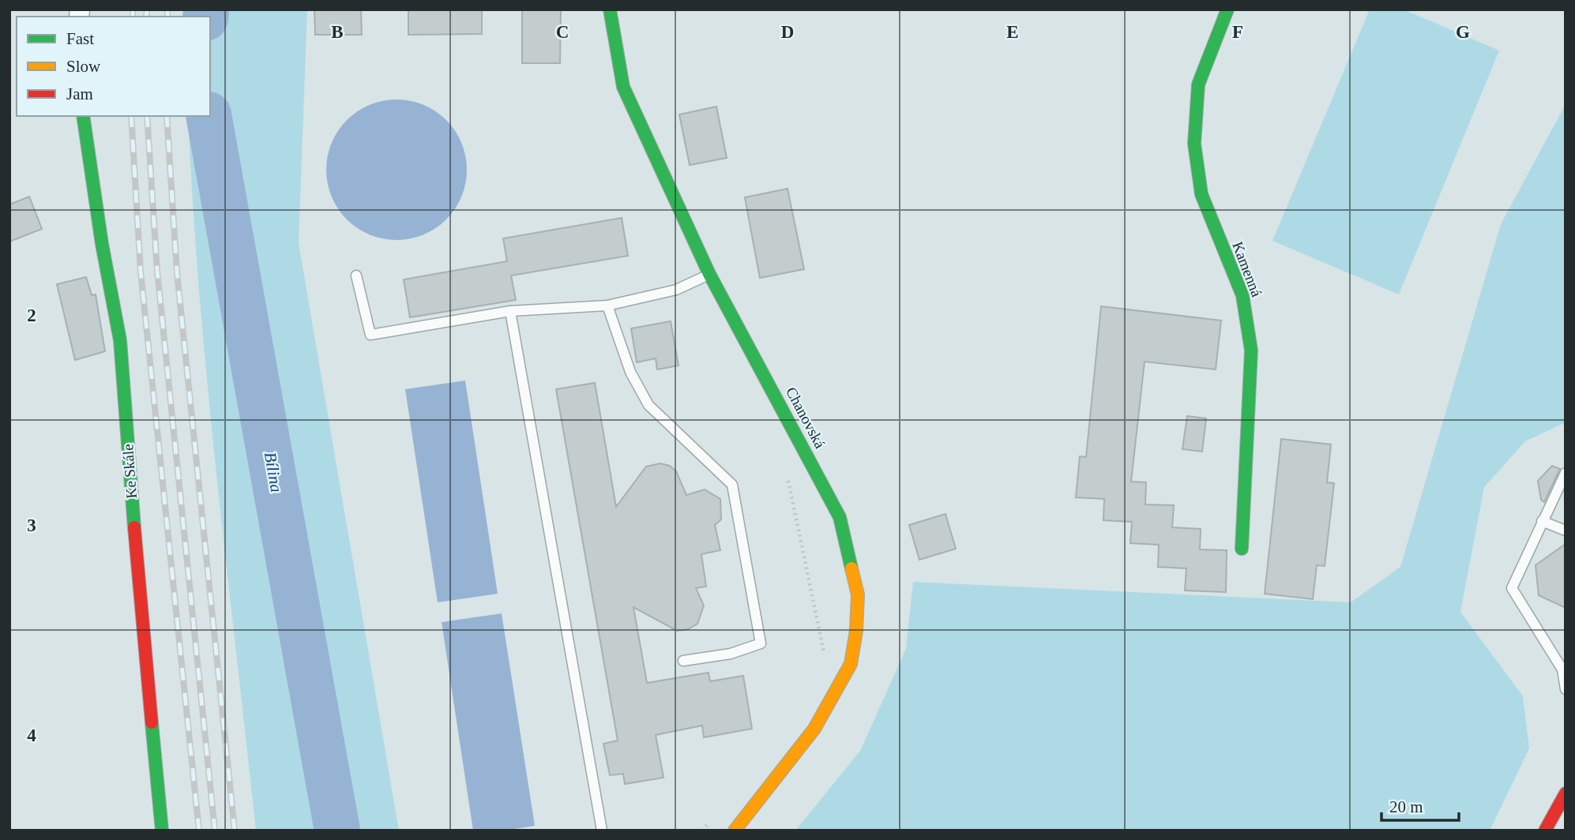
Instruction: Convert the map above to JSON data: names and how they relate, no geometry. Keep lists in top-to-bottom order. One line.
{"streets":{"main road":["Kamenná","Chanovská","Ke Skále"]},"water":["Bílina"],"legend":["Fast","Slow","Jam"],"scale_bar":"20 m","grid":{"columns":["B","C","D","E","F","G"],"rows":["2","3","4"]}}
